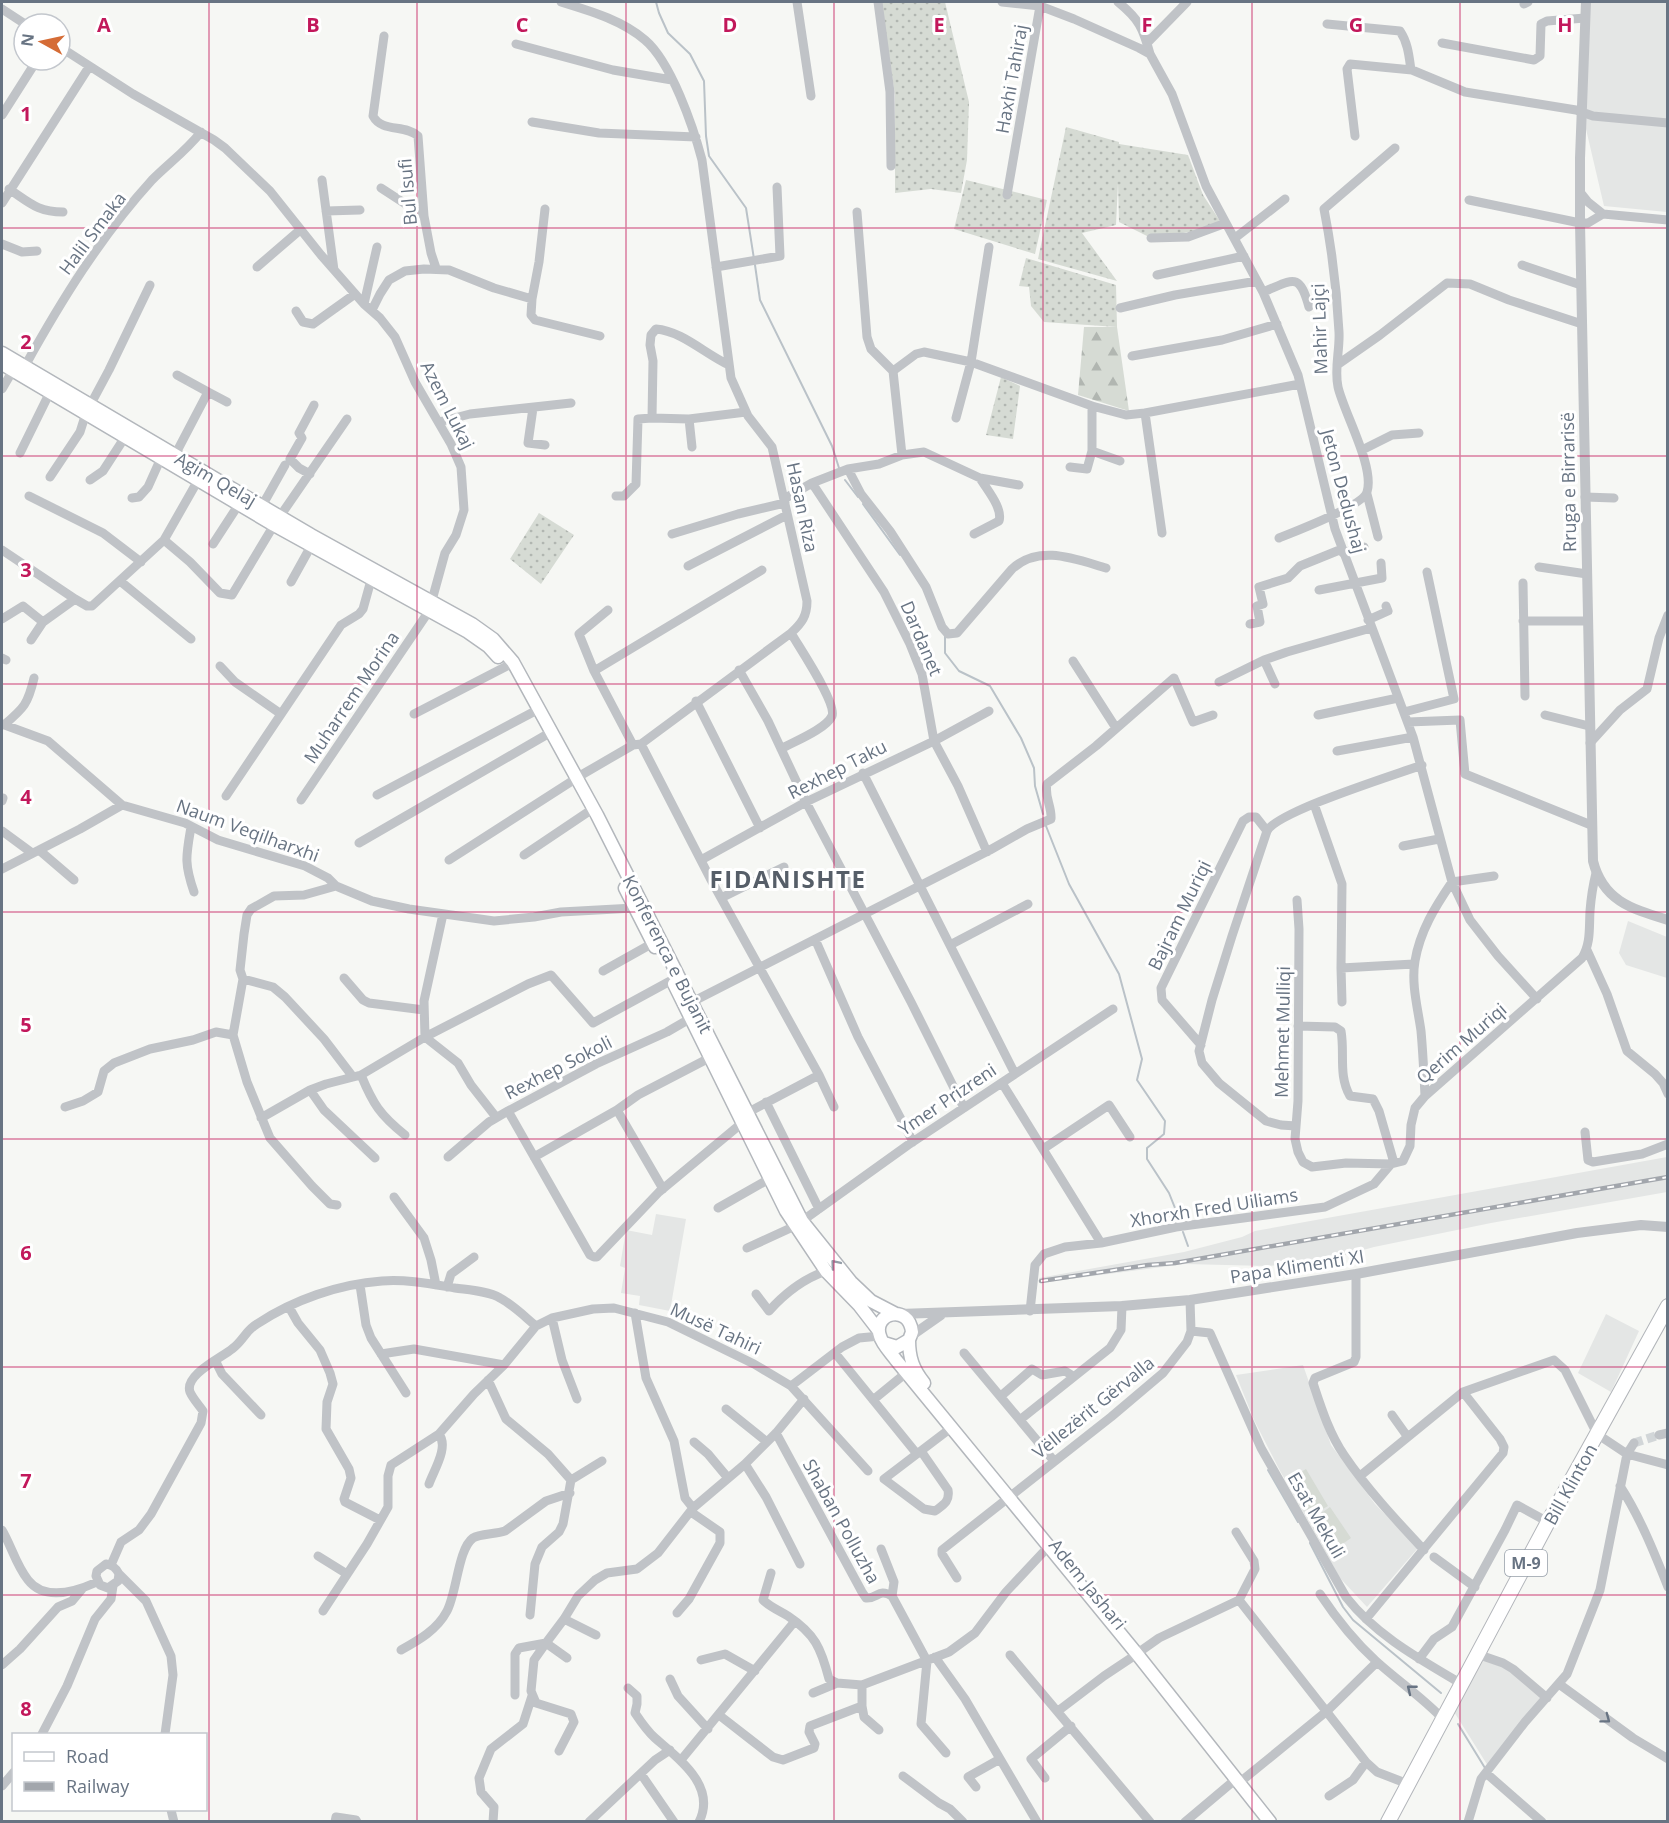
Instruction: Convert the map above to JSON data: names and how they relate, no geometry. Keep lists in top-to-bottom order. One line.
{"streets":{"main road":["Agim Qelaj","Konferenca e Bujanit","Bill Klinton","M-9","Adem Jashari"],"street":["Haxhi Tahiraj","Bul Isufi","Halil Smaka","Mahir Lajçi","Azem Lukaj","Rruga e Birrarisë","Jeton Dedushaj","Hasan Riza","Dardanet","Muharrem Morina","Rexhep Taku","Naum Veqilharxhi","Bajram Muriqi","Mehmet Mulliqi","Qerim Muriqi","Rexhep Sokoli","Ymer Prizreni","Xhorxh Fred Uiliams","Papa Klimenti XI","Musë Tahiri","Vëllezërit Gërvalla","Esat Mekuli","Shaban Polluzha"]},"crossings":[["Halil Smaka","Azem Lukaj"],["Halil Smaka","Agim Qelaj"],["Azem Lukaj","Agim Qelaj"],["Azem Lukaj","Muharrem Morina"],["Azem Lukaj","Konferenca e Bujanit"],["Agim Qelaj","Muharrem Morina"],["Agim Qelaj","Konferenca e Bujanit"],["Jeton Dedushaj","Qerim Muriqi"],["Hasan Riza","Konferenca e Bujanit"],["Dardanet","Rexhep Taku"],["Muharrem Morina","Konferenca e Bujanit"],["Naum Veqilharxhi","Konferenca e Bujanit"],["Bajram Muriqi","Mehmet Mulliqi"],["Konferenca e Bujanit","Rexhep Sokoli"],["Konferenca e Bujanit","Ymer Prizreni"],["Konferenca e Bujanit","Papa Klimenti XI"],["Konferenca e Bujanit","Adem Jashari"],["Mehmet Mulliqi","Qerim Muriqi"],["Mehmet Mulliqi","Xhorxh Fred Uiliams"],["Qerim Muriqi","Xhorxh Fred Uiliams"],["Xhorxh Fred Uiliams","Papa Klimenti XI"],["Papa Klimenti XI","Adem Jashari"],["Vëllezërit Gërvalla","Esat Mekuli"],["Vëllezërit Gërvalla","Adem Jashari"],["Bill Klinton","Esat Mekuli"]],"districts":["FIDANISHTE"],"legend":["Road","Railway"],"north":"left","grid":{"columns":["A","B","C","D","E","F","G","H"],"rows":["1","2","3","4","5","6","7","8"]}}
